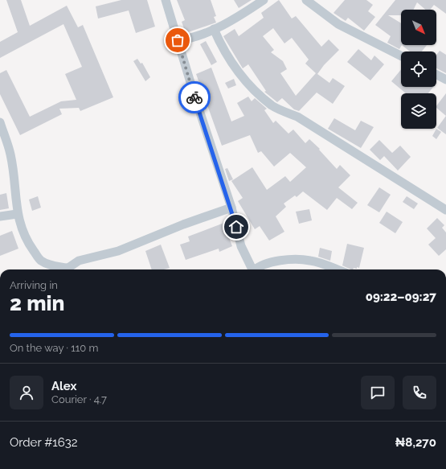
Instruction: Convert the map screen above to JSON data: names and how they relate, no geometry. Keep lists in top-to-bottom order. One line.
{"north":"bottom right","page":{"heading":["2 min","Arriving in","09:22–09:27"],"panel":["Alex","Courier · 4.7","Order #1632","₦8,270"],"bar":"On the way · 110 m"}}
